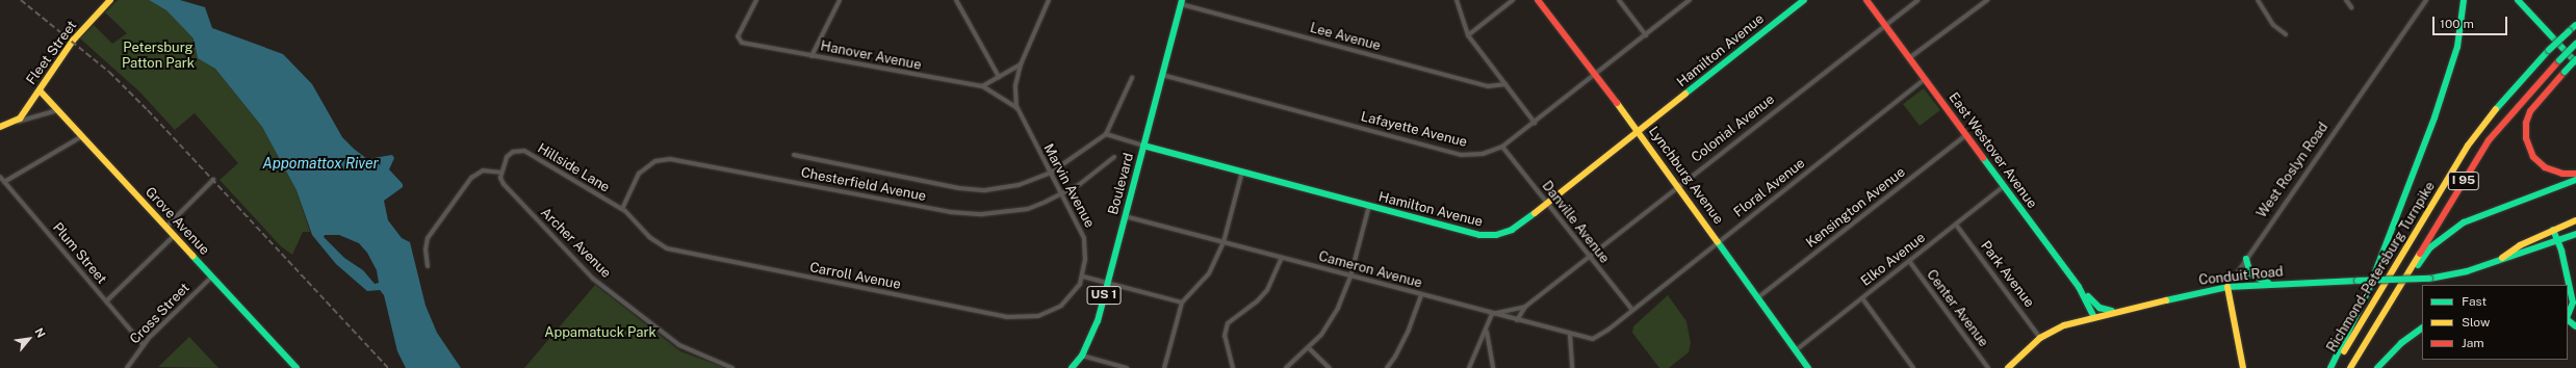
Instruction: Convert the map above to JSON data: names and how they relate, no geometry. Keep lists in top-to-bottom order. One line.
{"streets":{"main road":["Hamilton Avenue","Fleet Street","East Westover Avenue","Lynchburg Avenue","I 95","Boulevard","Grove Avenue","Richmond-Petersburg Turnpike","Conduit Road","US 1"],"street":["Lee Avenue","Hanover Avenue","Colonial Avenue","Lafayette Avenue","Hillside Lane","West Roslyn Road","Chesterfield Avenue","Marvin Avenue","Floral Avenue","Kensington Avenue","Danville Avenue","Archer Avenue","Plum Street","Elko Avenue","Cameron Avenue","Park Avenue","Carroll Avenue","Center Avenue","Cross Street"]},"crossings":[["Lee Avenue","Boulevard"],["Hamilton Avenue","Lynchburg Avenue"],["Hamilton Avenue","Boulevard"],["Hamilton Avenue","Chesterfield Avenue"],["Hamilton Avenue","Danville Avenue"],["Fleet Street","Grove Avenue"],["Colonial Avenue","East Westover Avenue"],["Colonial Avenue","Lynchburg Avenue"],["Colonial Avenue","Danville Avenue"],["Colonial Avenue","Cameron Avenue"],["Lafayette Avenue","Lynchburg Avenue"],["Lafayette Avenue","Boulevard"],["Lafayette Avenue","Danville Avenue"],["East Westover Avenue","Floral Avenue"],["East Westover Avenue","Kensington Avenue"],["East Westover Avenue","Elko Avenue"],["East Westover Avenue","Conduit Road"],["Hillside Lane","Chesterfield Avenue"],["Hillside Lane","Archer Avenue"],["Hillside Lane","Carroll Avenue"],["West Roslyn Road","Conduit Road"],["Lynchburg Avenue","Floral Avenue"],["Lynchburg Avenue","Kensington Avenue"],["Lynchburg Avenue","Elko Avenue"],["Boulevard","Cameron Avenue"],["Chesterfield Avenue","Marvin Avenue"],["Chesterfield Avenue","Carroll Avenue"],["Marvin Avenue","Carroll Avenue"],["Floral Avenue","Danville Avenue"],["Floral Avenue","Cameron Avenue"],["Grove Avenue","Cross Street"],["Plum Street","Cross Street"],["Elko Avenue","Park Avenue"],["Elko Avenue","Center Avenue"],["Park Avenue","Conduit Road"]],"water":["Appomattox River"],"parks":["Petersburg Patton Park","Appamatuck Park"],"legend":["Fast","Slow","Jam"],"scale_bar":"100 m","north":"top right"}
